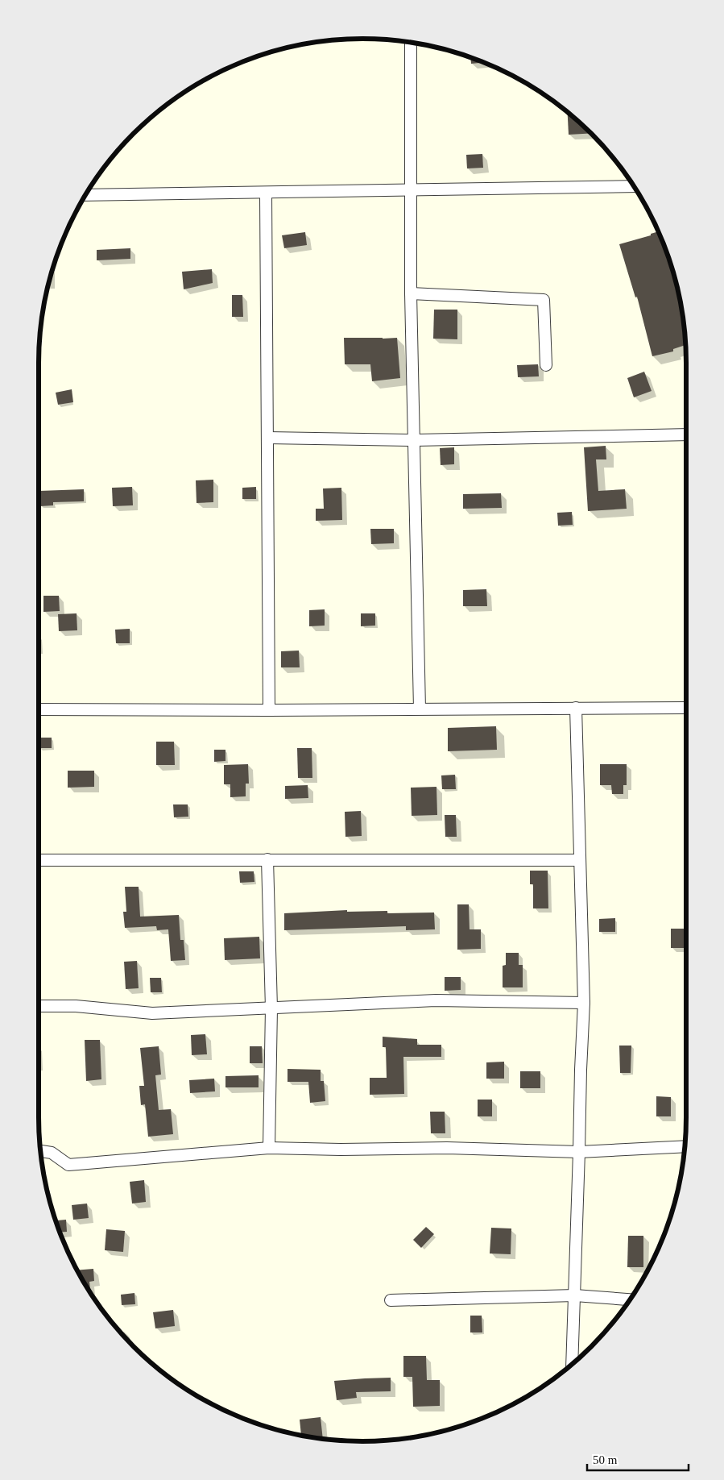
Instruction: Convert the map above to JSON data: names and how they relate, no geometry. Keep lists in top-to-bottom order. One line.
{"scale_bar":"50 m"}
